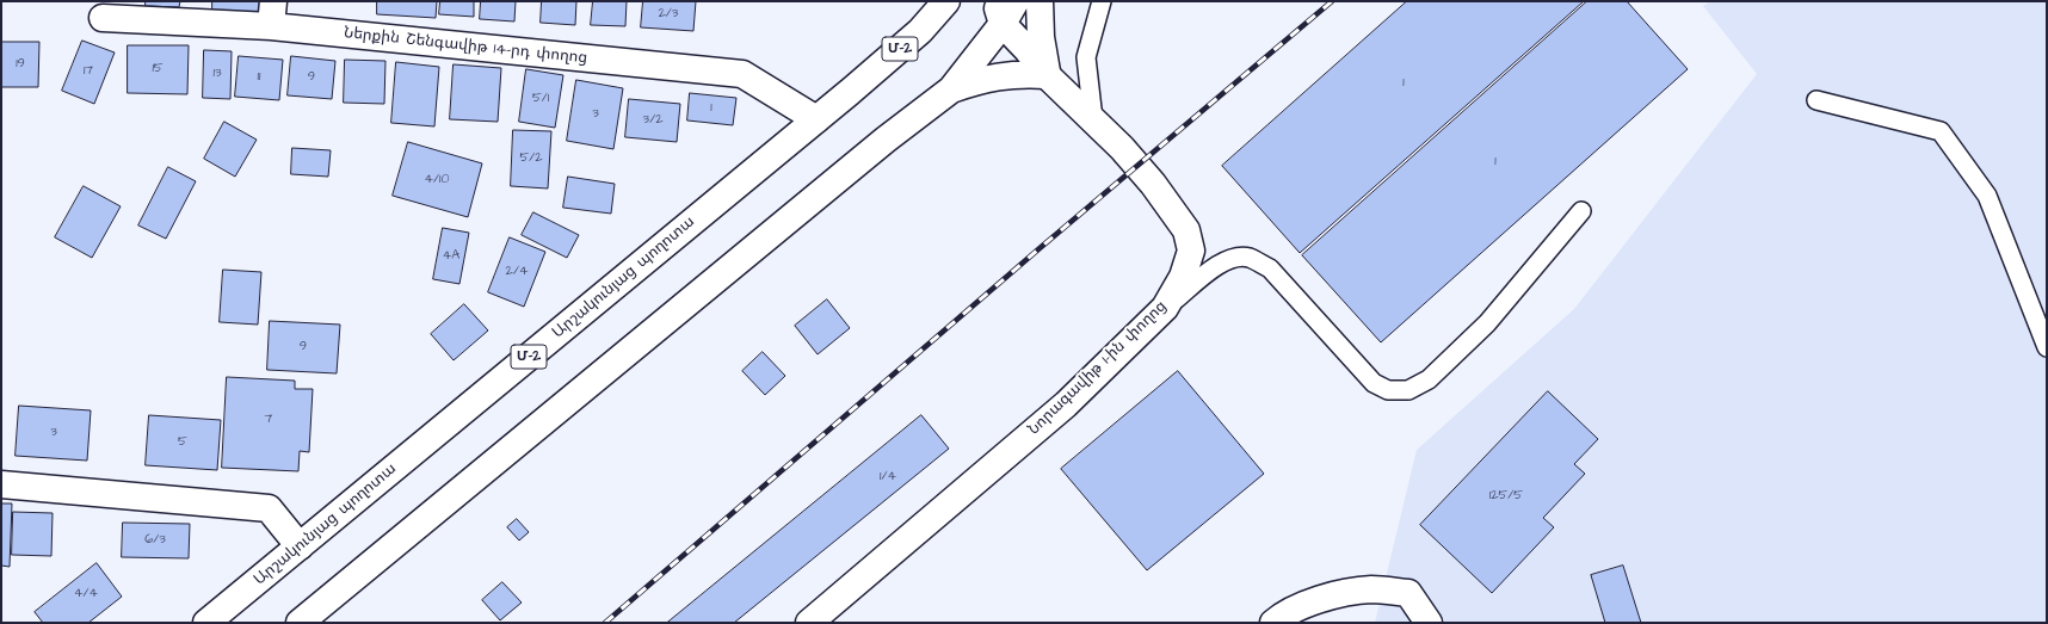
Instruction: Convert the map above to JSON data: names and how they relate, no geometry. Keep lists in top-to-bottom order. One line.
{"streets":{"main road":["Ներքին Շենգավիթ 14-րդ փողոց","Մ-2","Արշակունյաց պողոտա","Նորագավիթ 1-ին փողոց"]},"crossings":[["Ներքին Շենգավիթ 14-րդ փողոց","Արշակունյաց պողոտա"]],"house_numbers":["2/3","19","15","17","13","11","9","1","5/1","1","3","3/2","5/2","1","4/10","4A","2/4","9","7","3","5","1/4","125/5","6/3","4/4"]}
